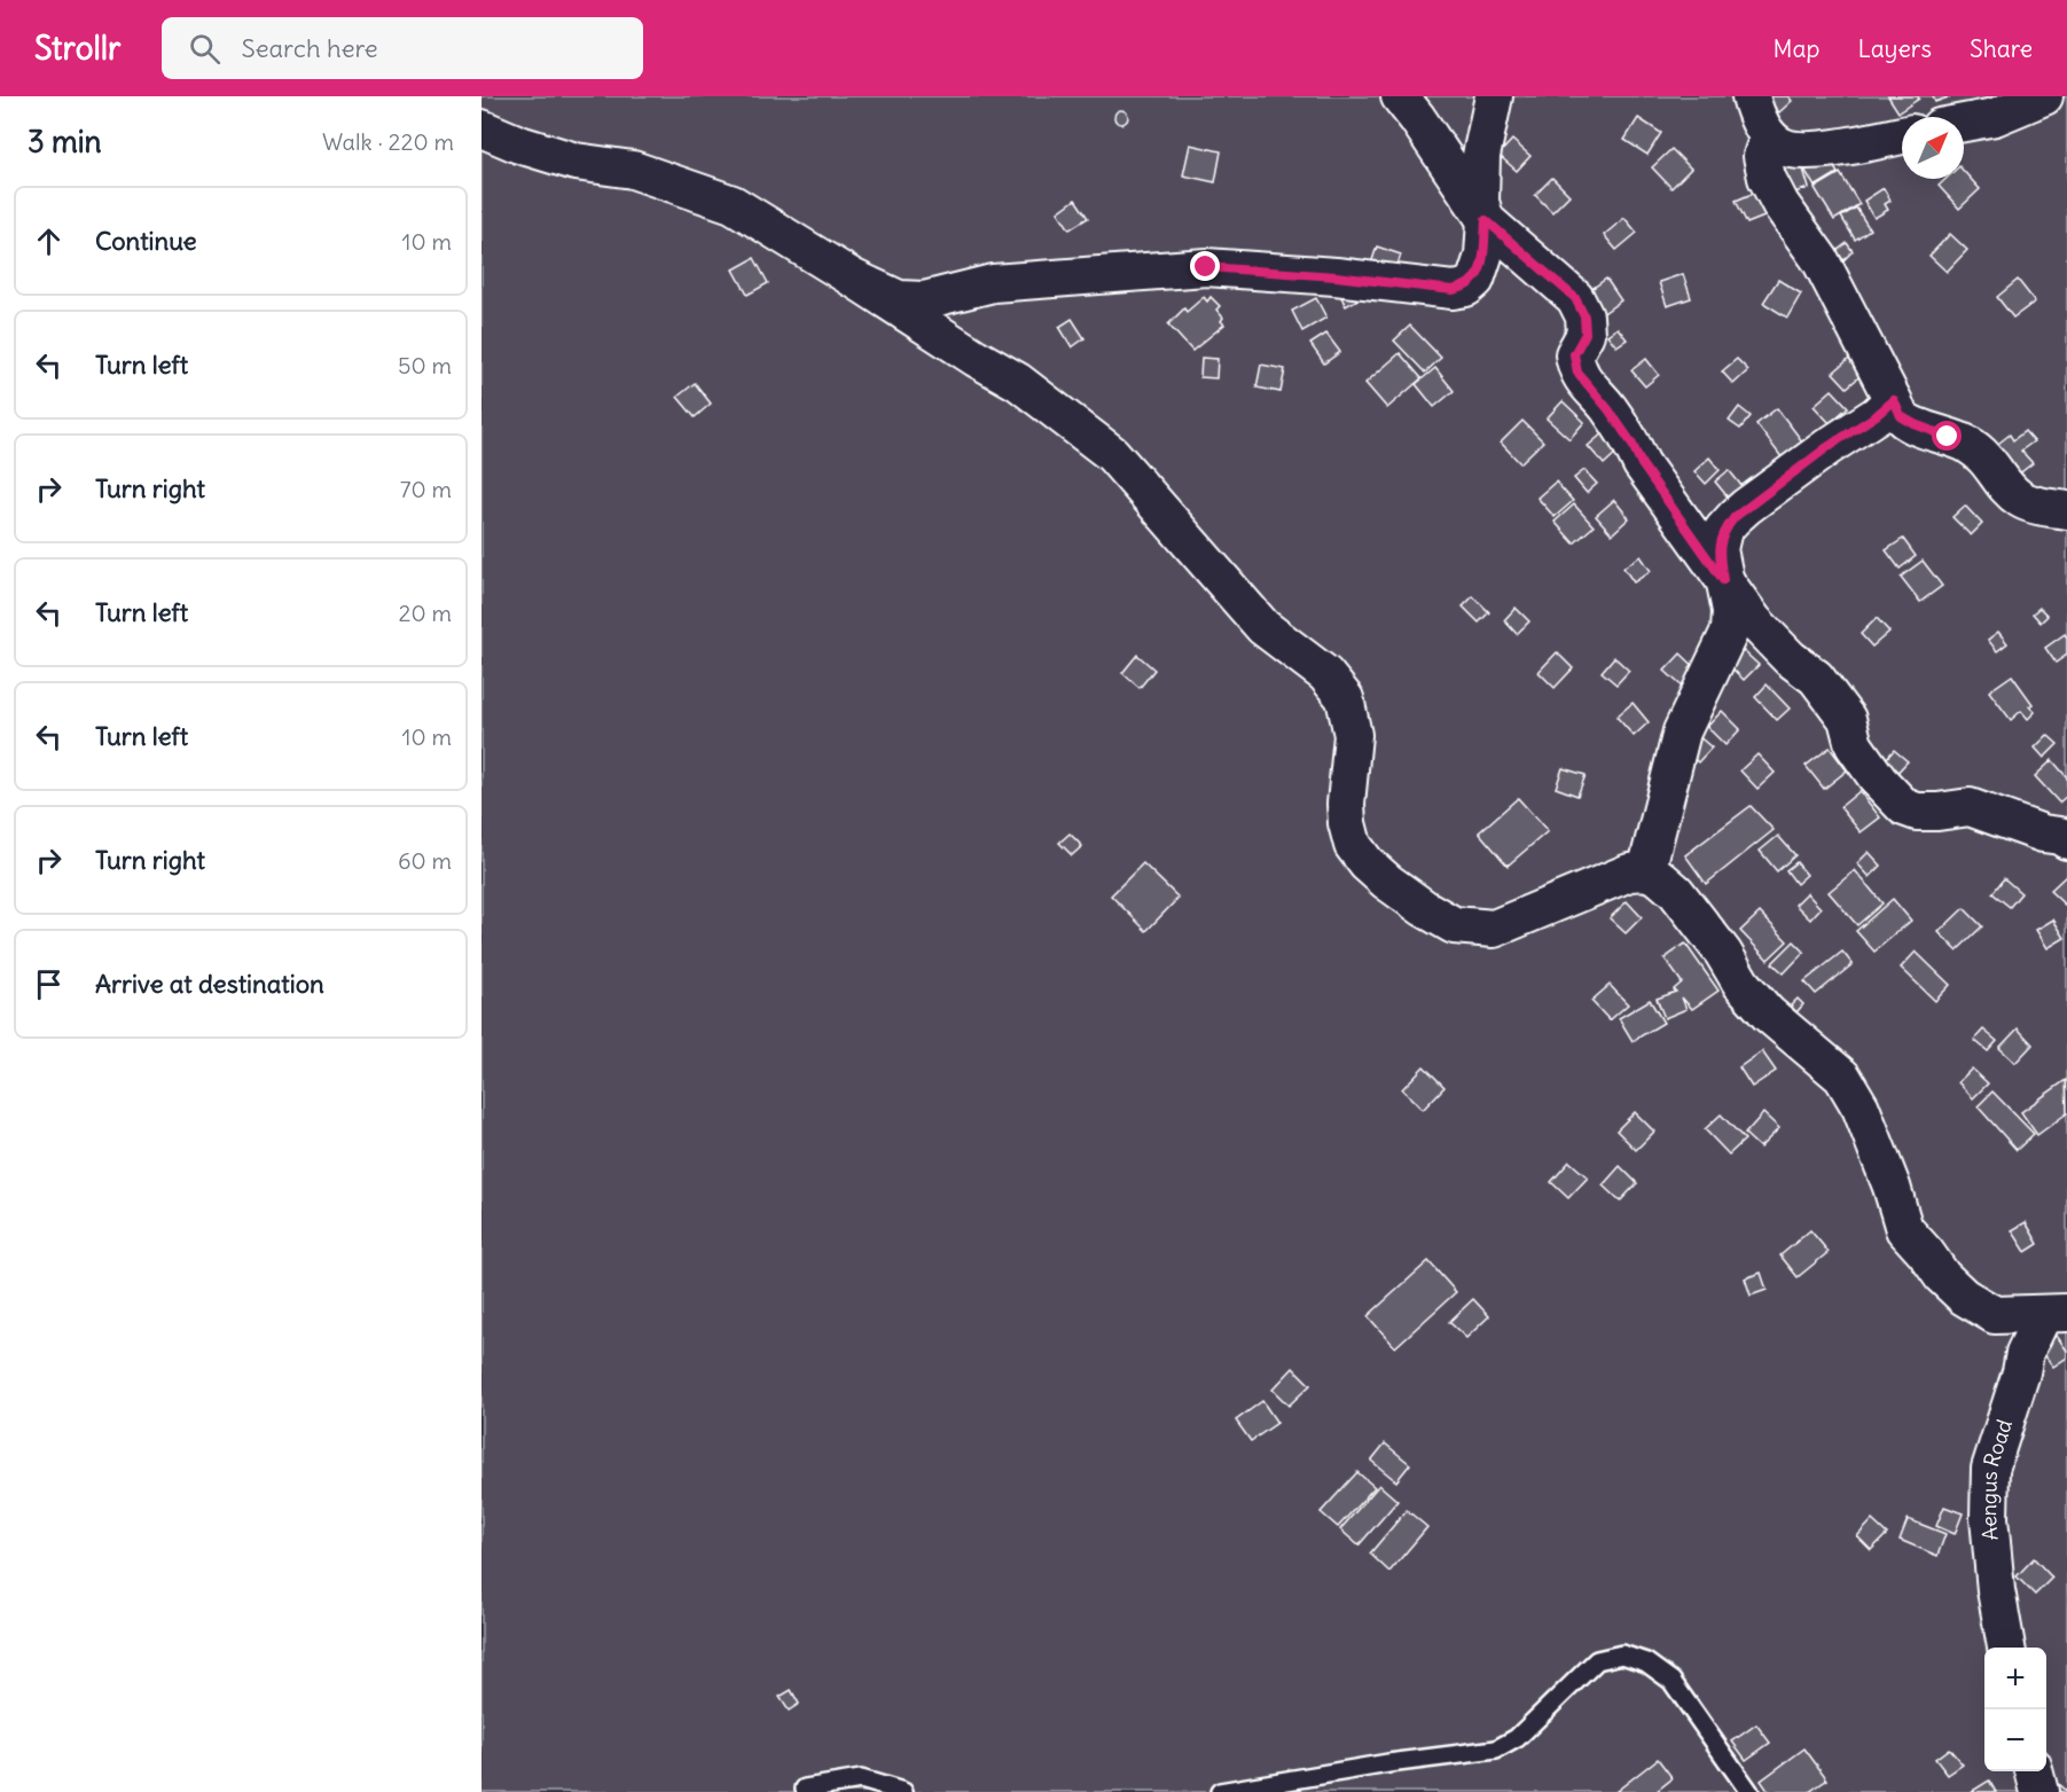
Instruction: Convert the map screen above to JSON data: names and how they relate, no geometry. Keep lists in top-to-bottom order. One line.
{"streets":{"street":["Aengus Road"]},"north":"top right","page":{"header":"Strollr","search":"Search here","nav":["Map","Layers","Share"],"heading":["3 min","Walk · 220 m"],"list":[["Continue","10 m"],["Turn left","50 m"],["Turn right","70 m"],["Turn left","20 m"],["Turn left","10 m"],["Turn right","60 m"],"Arrive at destination"],"map_buttons":["+","−"]}}
